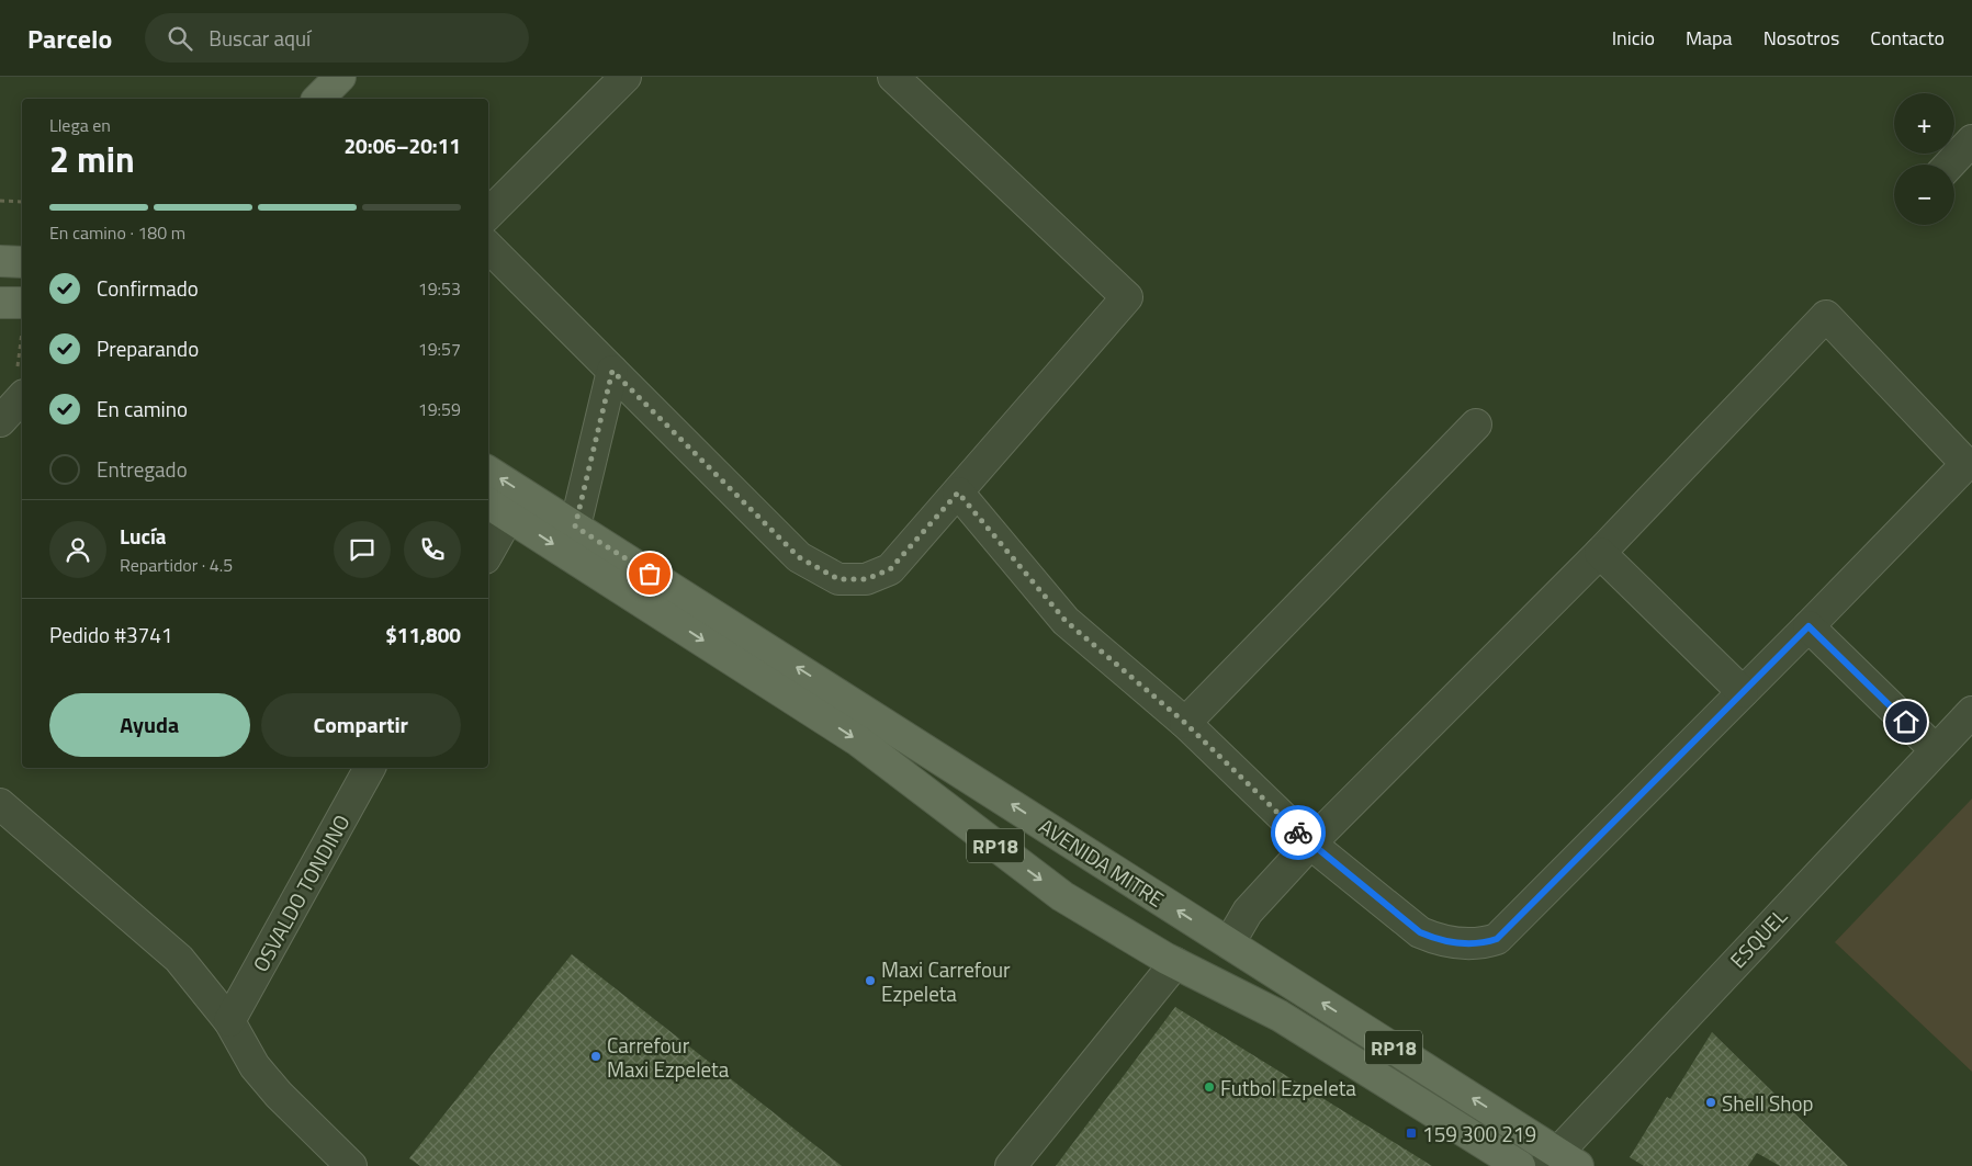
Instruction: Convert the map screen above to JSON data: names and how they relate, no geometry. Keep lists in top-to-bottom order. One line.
{"streets":{"main road":["RP18","AVENIDA MITRE"],"street":["OSVALDO TONDINO","ESQUEL"]},"crossings":[["AVENIDA MITRE","ESQUEL"]],"places":{"other":["Maxi Carrefour Ezpeleta","Carrefour Maxi Ezpeleta","Futbol Ezpeleta","Shell Shop"],"transit":["159 300 219"]},"page":{"header":"Parcelo","search":"Buscar aquí","nav":["Inicio","Mapa","Nosotros","Contacto"],"map_buttons":["+","−"],"heading":["2 min","Llega en","20:06–20:11"],"panel":["Lucía","Repartidor · 4.5","Pedido #3741","$11,800"],"bar":"En camino · 180 m","list":[["Confirmado","19:53"],["Preparando","19:57"],["En camino","19:59"],"Entregado"],"buttons":["Ayuda","Compartir"]}}
